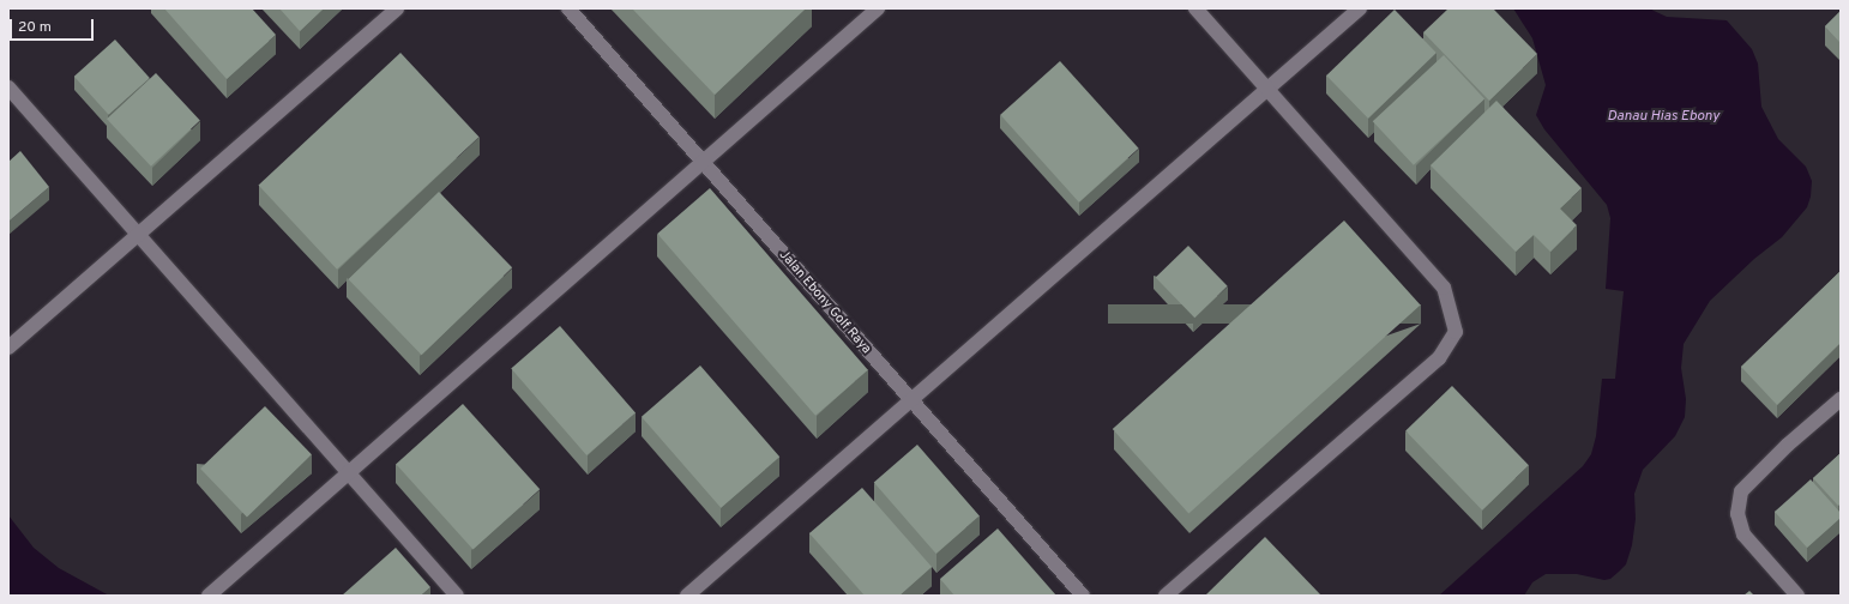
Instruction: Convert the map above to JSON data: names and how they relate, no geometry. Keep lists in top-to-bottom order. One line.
{"streets":{"street":["Jalan Ebony Golf Raya"]},"water":["Danau Hias Ebony"],"scale_bar":"20 m"}
